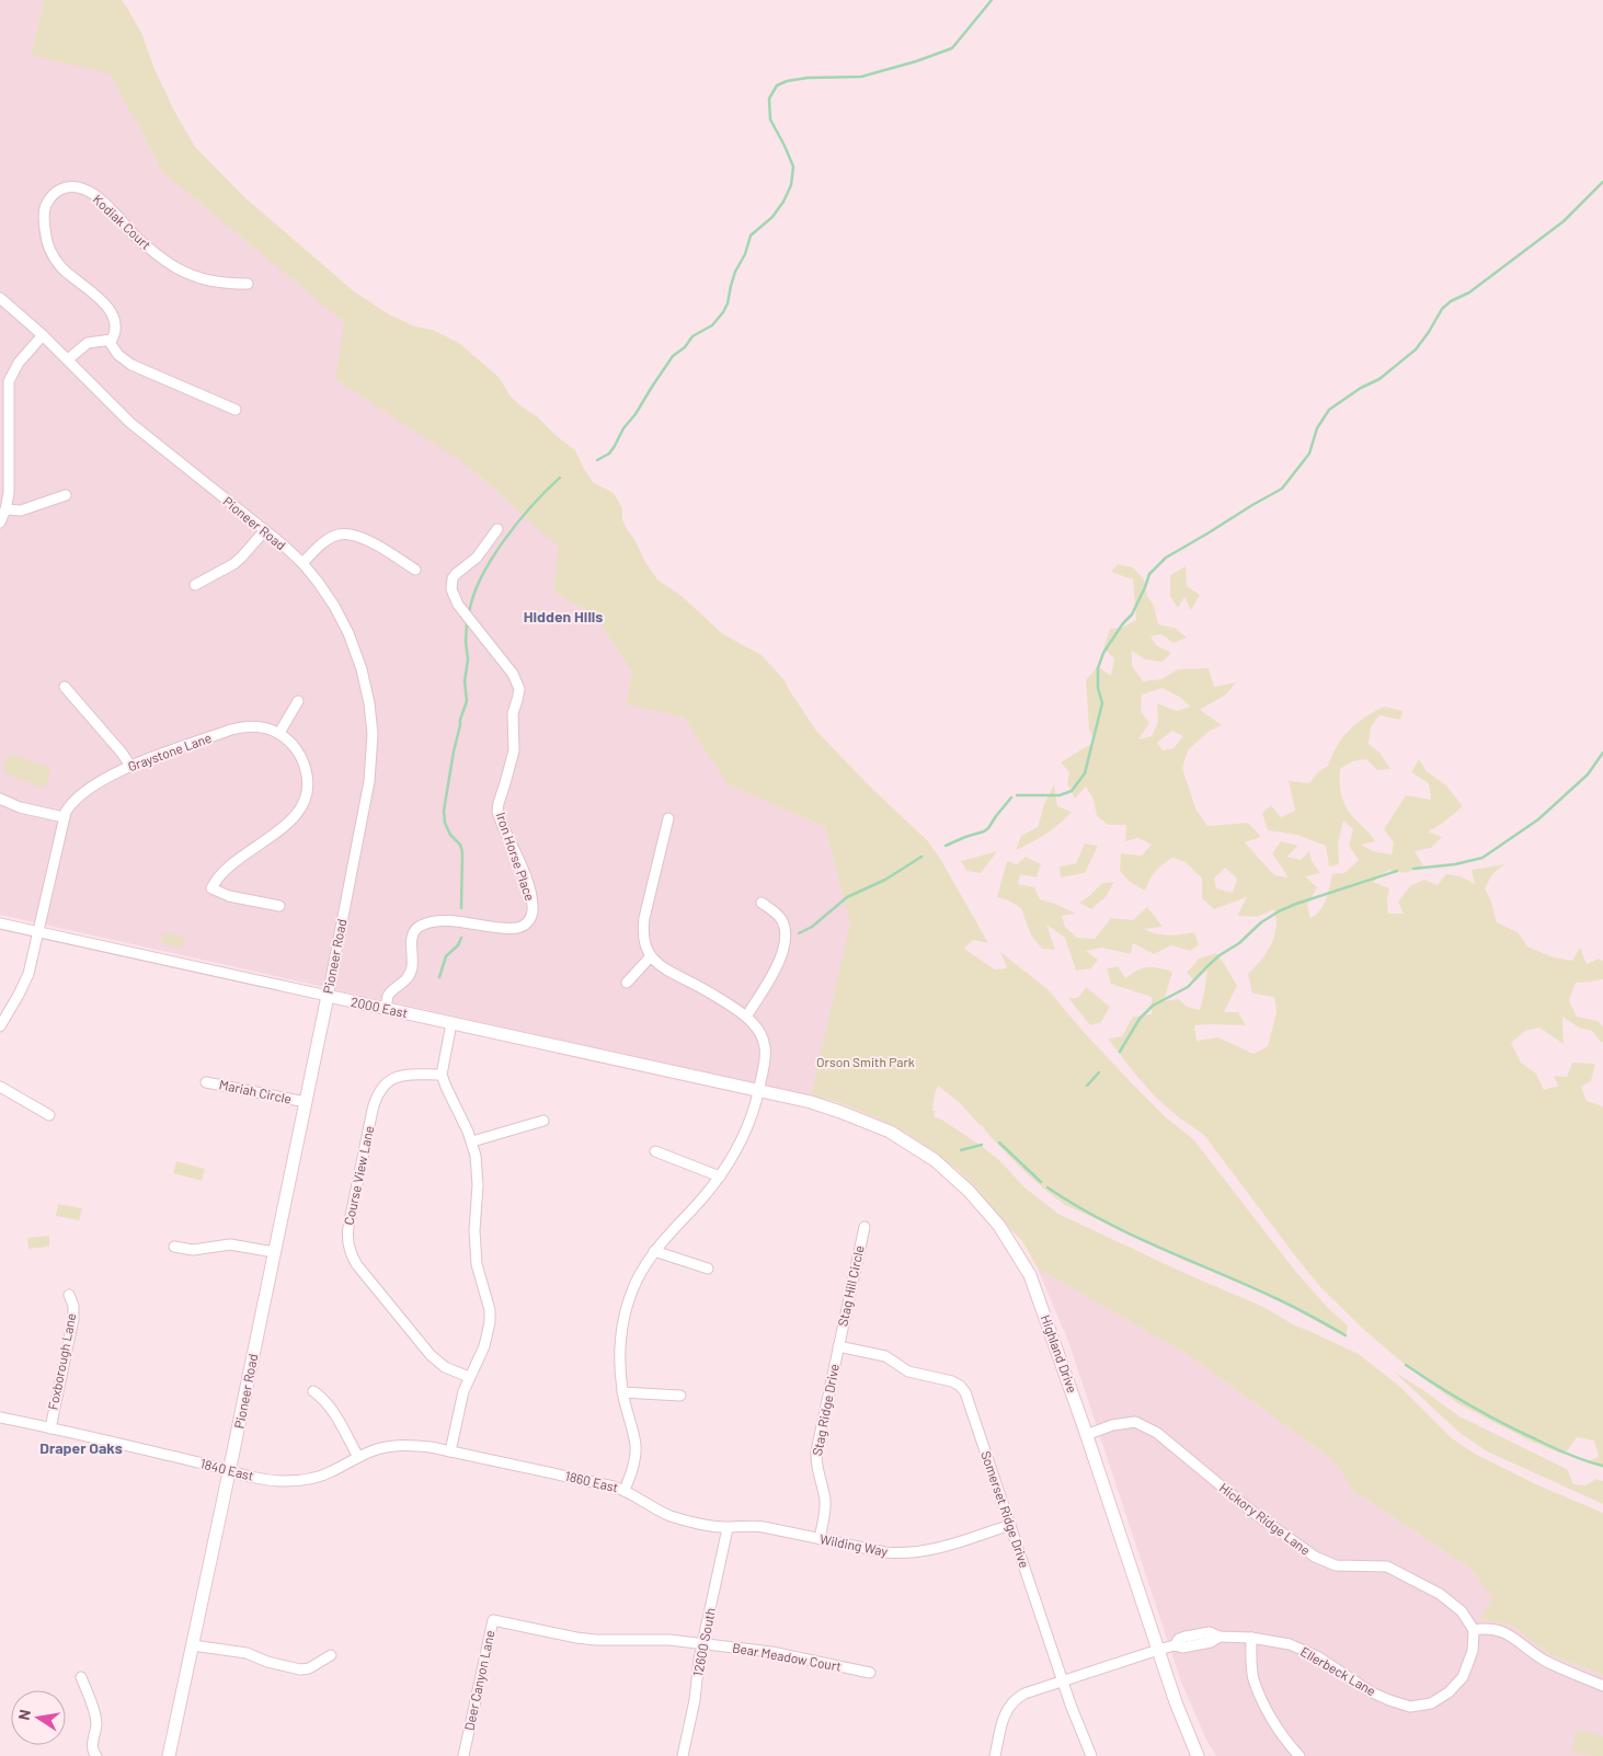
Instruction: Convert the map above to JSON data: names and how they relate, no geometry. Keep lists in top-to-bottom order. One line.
{"streets":{"street":["Kodiak Court","Pioneer Road","Graystone Lane","Iron Horse Place","2000 East","Mariah Circle","Course View Lane","Stag Hill Circle","Highland Drive","Foxborough Lane","Stag Ridge Drive","1840 East","1860 East","Somerset Ridge Drive","Hickory Ridge Lane","Wilding Way","12600 South","Bear Meadow Court","Ellerbeck Lane","Deer Canyon Lane"]},"crossings":[["Pioneer Road","2000 East"],["Pioneer Road","Mariah Circle"],["Pioneer Road","1840 East"],["Graystone Lane","2000 East"],["Iron Horse Place","2000 East"],["2000 East","Highland Drive"],["Stag Hill Circle","Stag Ridge Drive"],["Stag Hill Circle","Somerset Ridge Drive"],["Highland Drive","Hickory Ridge Lane"],["Highland Drive","Ellerbeck Lane"],["Foxborough Lane","1840 East"],["Stag Ridge Drive","Somerset Ridge Drive"],["Stag Ridge Drive","Wilding Way"],["1840 East","1860 East"],["1860 East","Wilding Way"],["1860 East","12600 South"],["Somerset Ridge Drive","Wilding Way"],["Somerset Ridge Drive","Ellerbeck Lane"],["Hickory Ridge Lane","Ellerbeck Lane"],["Wilding Way","12600 South"],["12600 South","Bear Meadow Court"],["12600 South","Deer Canyon Lane"],["Bear Meadow Court","Deer Canyon Lane"]],"districts":["Hidden Hills","Draper Oaks"],"parks":["Orson Smith Park"],"north":"left"}
